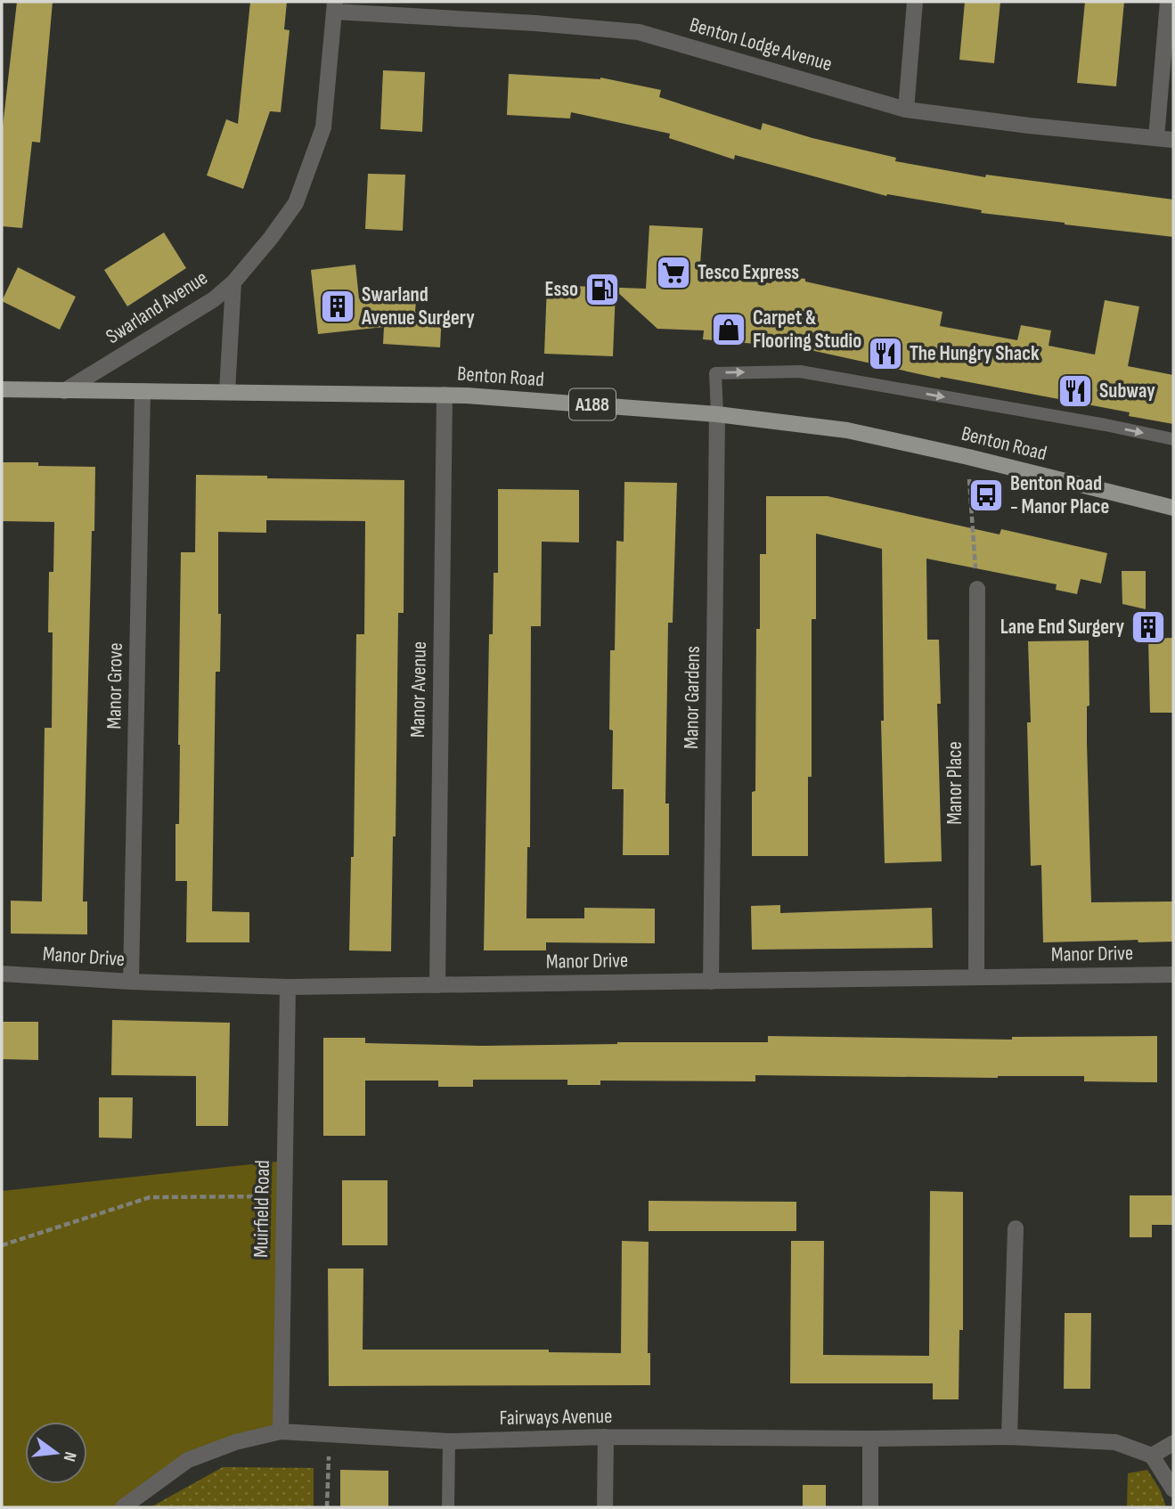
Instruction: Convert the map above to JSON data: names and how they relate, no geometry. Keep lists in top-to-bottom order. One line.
{"streets":{"main road":["Benton Road","A188"],"street":["Benton Lodge Avenue","Swarland Avenue","Manor Grove","Manor Avenue","Manor Gardens","Manor Place","Manor Drive","Muirfield Road","Fairways Avenue"]},"crossings":[["Benton Lodge Avenue","Swarland Avenue"],["Swarland Avenue","Benton Road"],["Benton Road","Manor Grove"],["Benton Road","Manor Avenue"],["Benton Road","Manor Gardens"],["Manor Grove","Manor Drive"],["Manor Avenue","Manor Drive"],["Manor Gardens","Manor Drive"],["Manor Place","Manor Drive"],["Manor Drive","Muirfield Road"],["Muirfield Road","Fairways Avenue"]],"places":{"supermarket":["Tesco Express"],"fuel station":["Esso"],"building":["Swarland Avenue Surgery","Lane End Surgery"],"shop":["Carpet & Flooring Studio"],"restaurant":["The Hungry Shack","Subway"],"bus stop":["Benton Road - Manor Place"]},"north":"right"}
